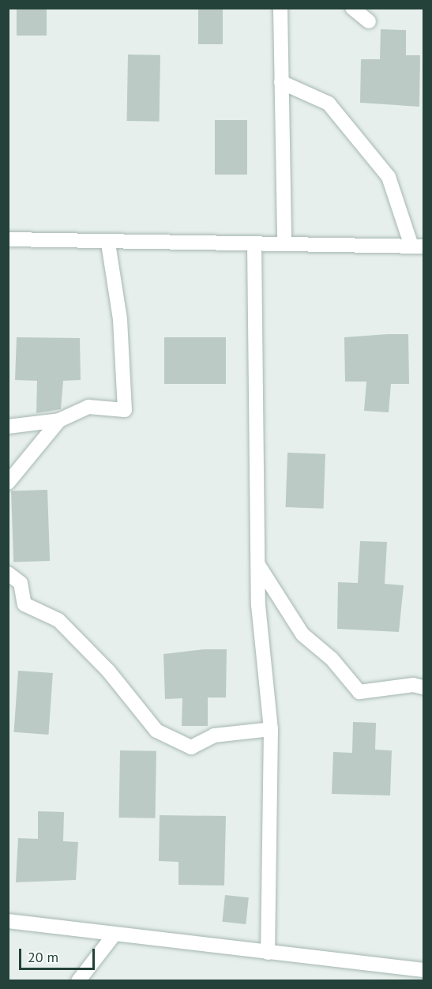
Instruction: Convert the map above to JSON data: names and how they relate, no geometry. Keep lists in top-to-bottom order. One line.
{"scale_bar":"20 m"}
